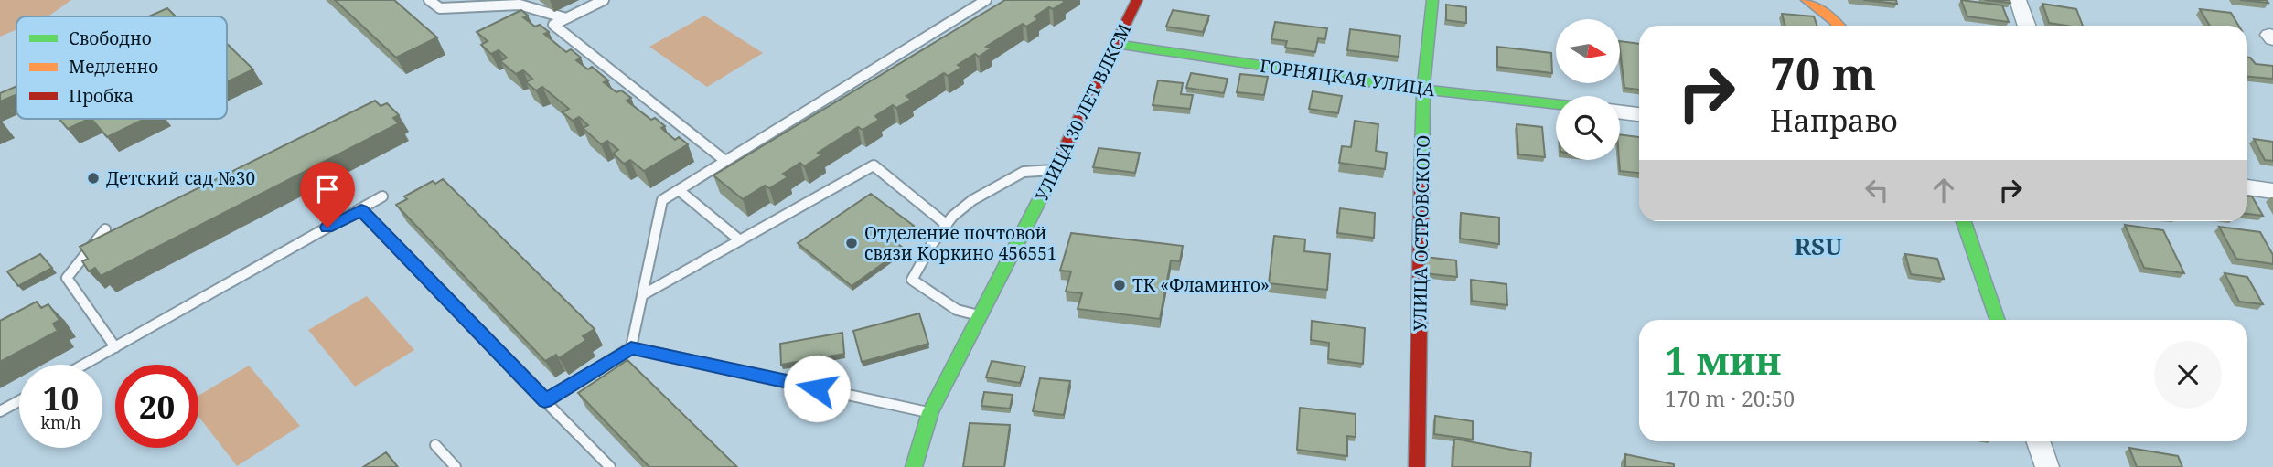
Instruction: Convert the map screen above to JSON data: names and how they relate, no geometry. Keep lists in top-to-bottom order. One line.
{"streets":{"street":["ГОРНЯЦКАЯ УЛИЦА","УЛИЦА 30 ЛЕТ ВЛКСМ","УЛИЦА ОСТРОВСКОГО"]},"crossings":[["ГОРНЯЦКАЯ УЛИЦА","УЛИЦА 30 ЛЕТ ВЛКСМ"],["ГОРНЯЦКАЯ УЛИЦА","УЛИЦА ОСТРОВСКОГО"]],"districts":["RSU"],"places":["Детский сад №30","Отделение почтовой связи Коркино 456551","ТК «Фламинго»"],"legend":["Свободно","Медленно","Пробка"],"north":"right","page":{"turn":["70 m","Направо"],"heading":["1 мин","170 m · 20:50"],"speed":"10 km/h","limit":"20"}}
